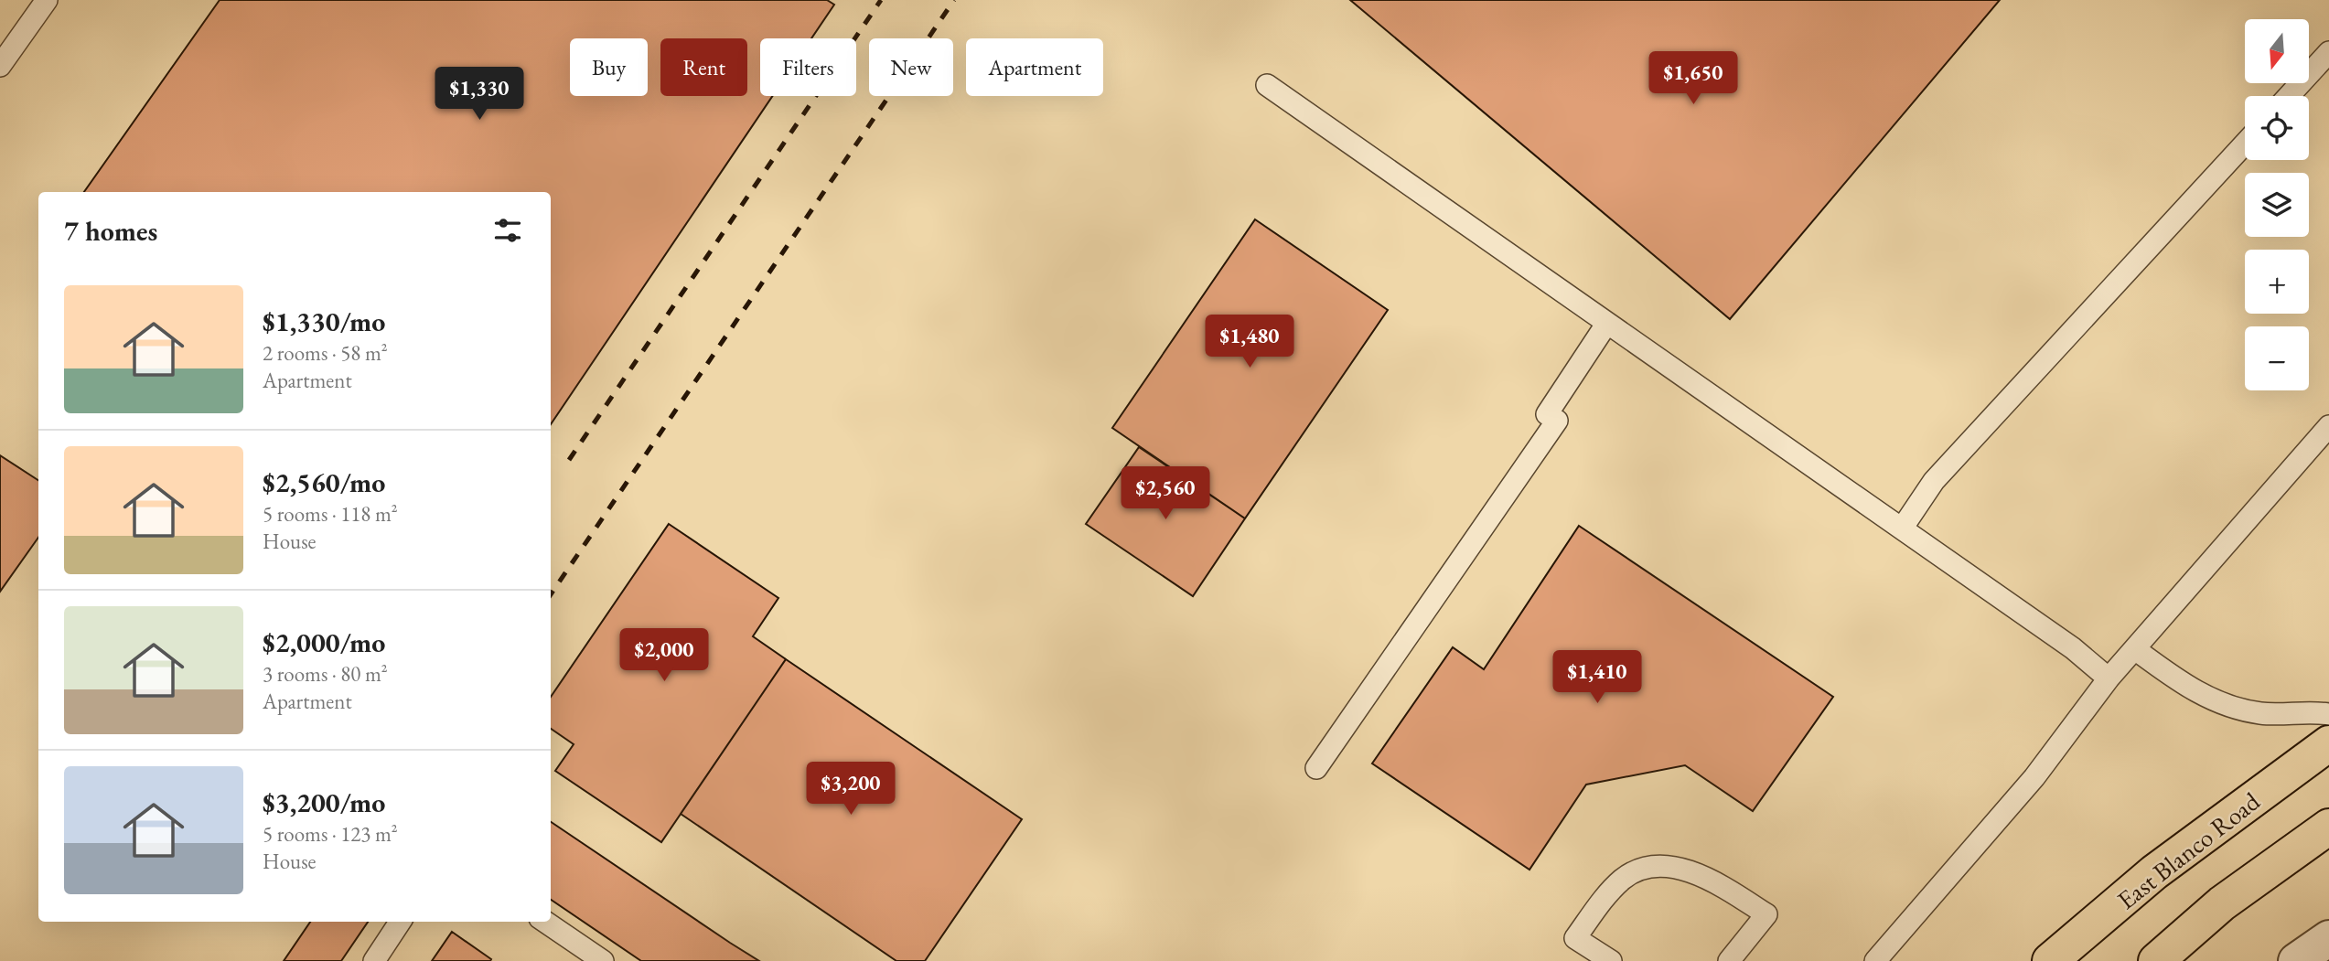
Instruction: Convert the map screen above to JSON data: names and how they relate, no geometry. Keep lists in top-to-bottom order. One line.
{"streets":{"highway":["East Blanco Road"]},"north":"bottom","page":{"map_buttons":["+","−"],"chip":["Buy","Rent","Filters","New","Apartment"],"price":["$1,650","$1,330","$1,480","$2,560","$2,000","$1,410","$3,200"],"heading":"7 homes","list":[{"name":"$1,330/mo","note":"2 rooms · 58 m² · Apartment"},{"name":"$2,560/mo","note":"5 rooms · 118 m² · House"},{"name":"$2,000/mo","note":"3 rooms · 80 m² · Apartment"},{"name":"$3,200/mo","note":"5 rooms · 123 m² · House"}]}}
